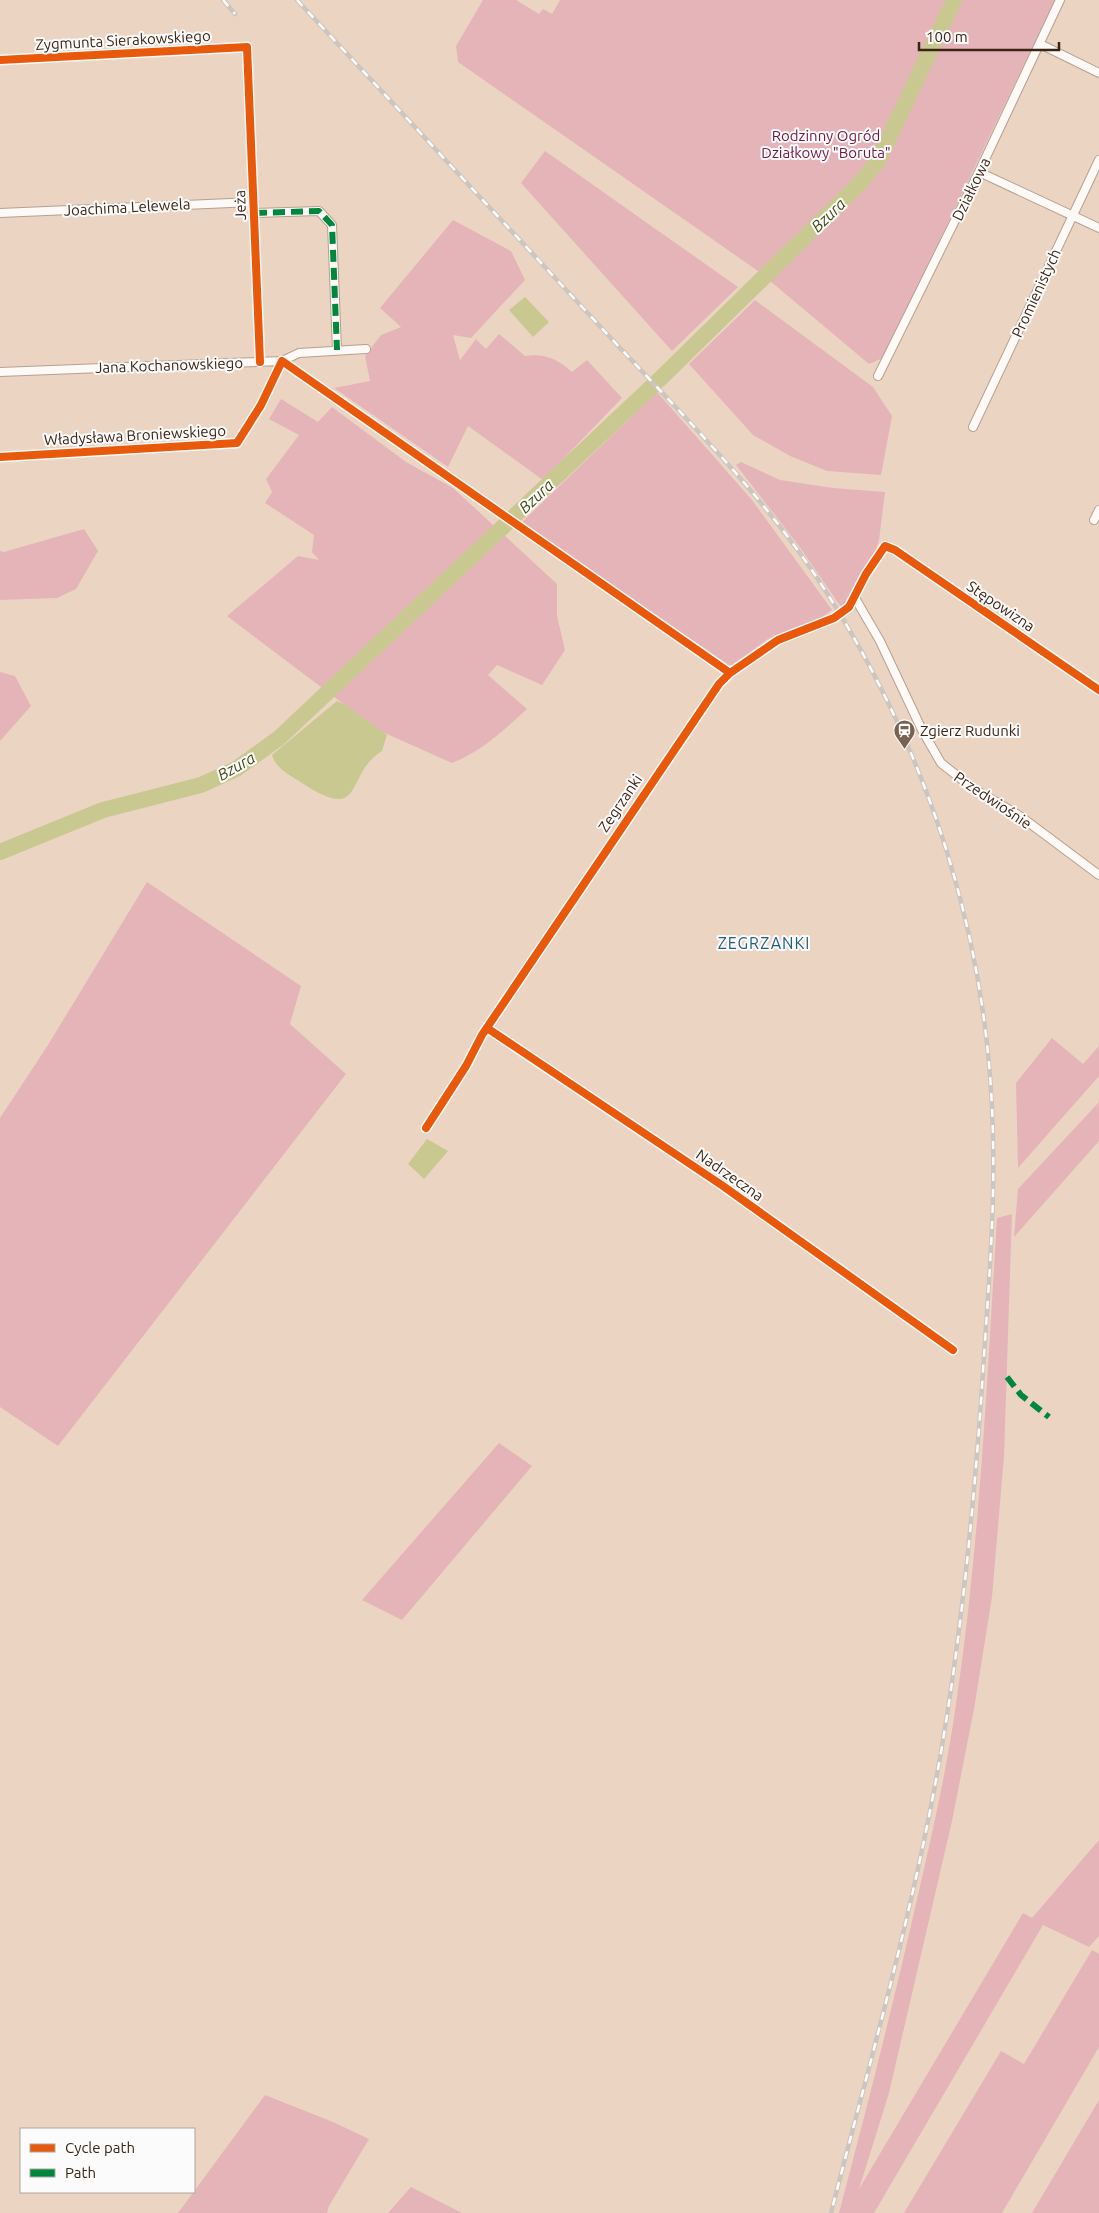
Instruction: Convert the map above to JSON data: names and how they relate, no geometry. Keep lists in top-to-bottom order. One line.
{"streets":{"street":["Zygmunta Sierakowskiego","Działkowa","Jeża","Joachima Lelewela","Promienistych","Jana Kochanowskiego","Władysława Broniewskiego","Stępowizna","Przedwiośnie","Zegrzanki","Nadrzeczna"]},"crossings":[["Zygmunta Sierakowskiego","Jeża"],["Jeża","Joachima Lelewela"],["Jeża","Jana Kochanowskiego"],["Jana Kochanowskiego","Władysława Broniewskiego"],["Stępowizna","Zegrzanki"],["Przedwiośnie","Zegrzanki"],["Zegrzanki","Nadrzeczna"]],"districts":["ZEGRZANKI"],"water":["Bzura"],"parks":["Rodzinny Ogród Działkowy \"Boruta\""],"places":{"station":["Zgierz Rudunki"]},"legend":["Cycle path","Path"],"scale_bar":"100 m"}
